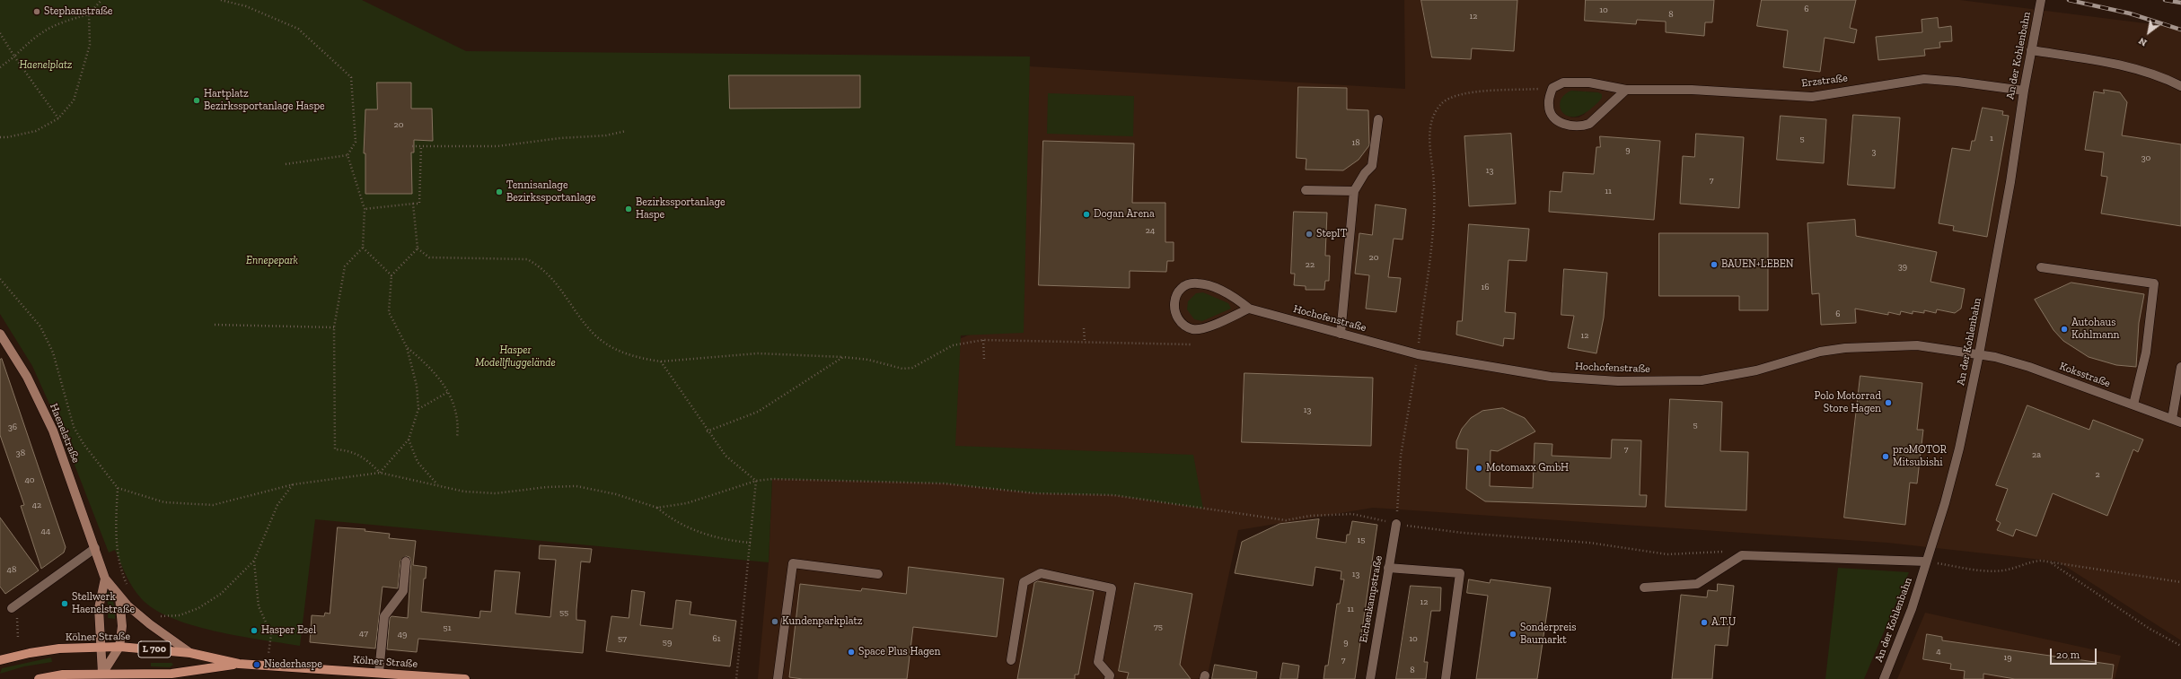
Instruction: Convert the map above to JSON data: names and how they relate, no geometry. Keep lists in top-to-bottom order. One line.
{"streets":{"main road":["Haenelstraße","Kölner Straße","L 700"],"street":["An der Kohlenbahn","Erzstraße","Hochofenstraße","Koksstraße","Eichenkampstraße"]},"crossings":[["An der Kohlenbahn","Erzstraße"],["An der Kohlenbahn","Hochofenstraße"],["An der Kohlenbahn","Koksstraße"],["Hochofenstraße","Koksstraße"],["Haenelstraße","Kölner Straße"],["Haenelstraße","L 700"],["Kölner Straße","L 700"]],"parks":["Haenelplatz","Ennepepark","Hasper Modellfluggelände"],"places":["Stephanstraße","Hartplatz Bezirkssportanlage Haspe","Tennisanlage Bezirkssportanlage","Bezirkssportanlage Haspe","Dogan Arena","StepIT","BAUEN+LEBEN","Autohaus Kohlmann","Polo Motorrad Store Hagen","proMOTOR Mitsubishi","Motomaxx GmbH","Stellwerk Haenelstraße","Kundenparkplatz","A.T.U","Hasper Esel","Sonderpreis Baumarkt","Space Plus Hagen","Niederhaspe"],"house_numbers":["6","10","8","12","20","1","5","18","9","3","30","13","7","11","24","20","22","39","16","6","12","13","5","36","7","38","2a","2","40","42","44","15","48","13","12","11","55","75","51","47","49","57","61","10","59","9","4","19","7","8"],"scale_bar":"20 m","north":"bottom left"}
